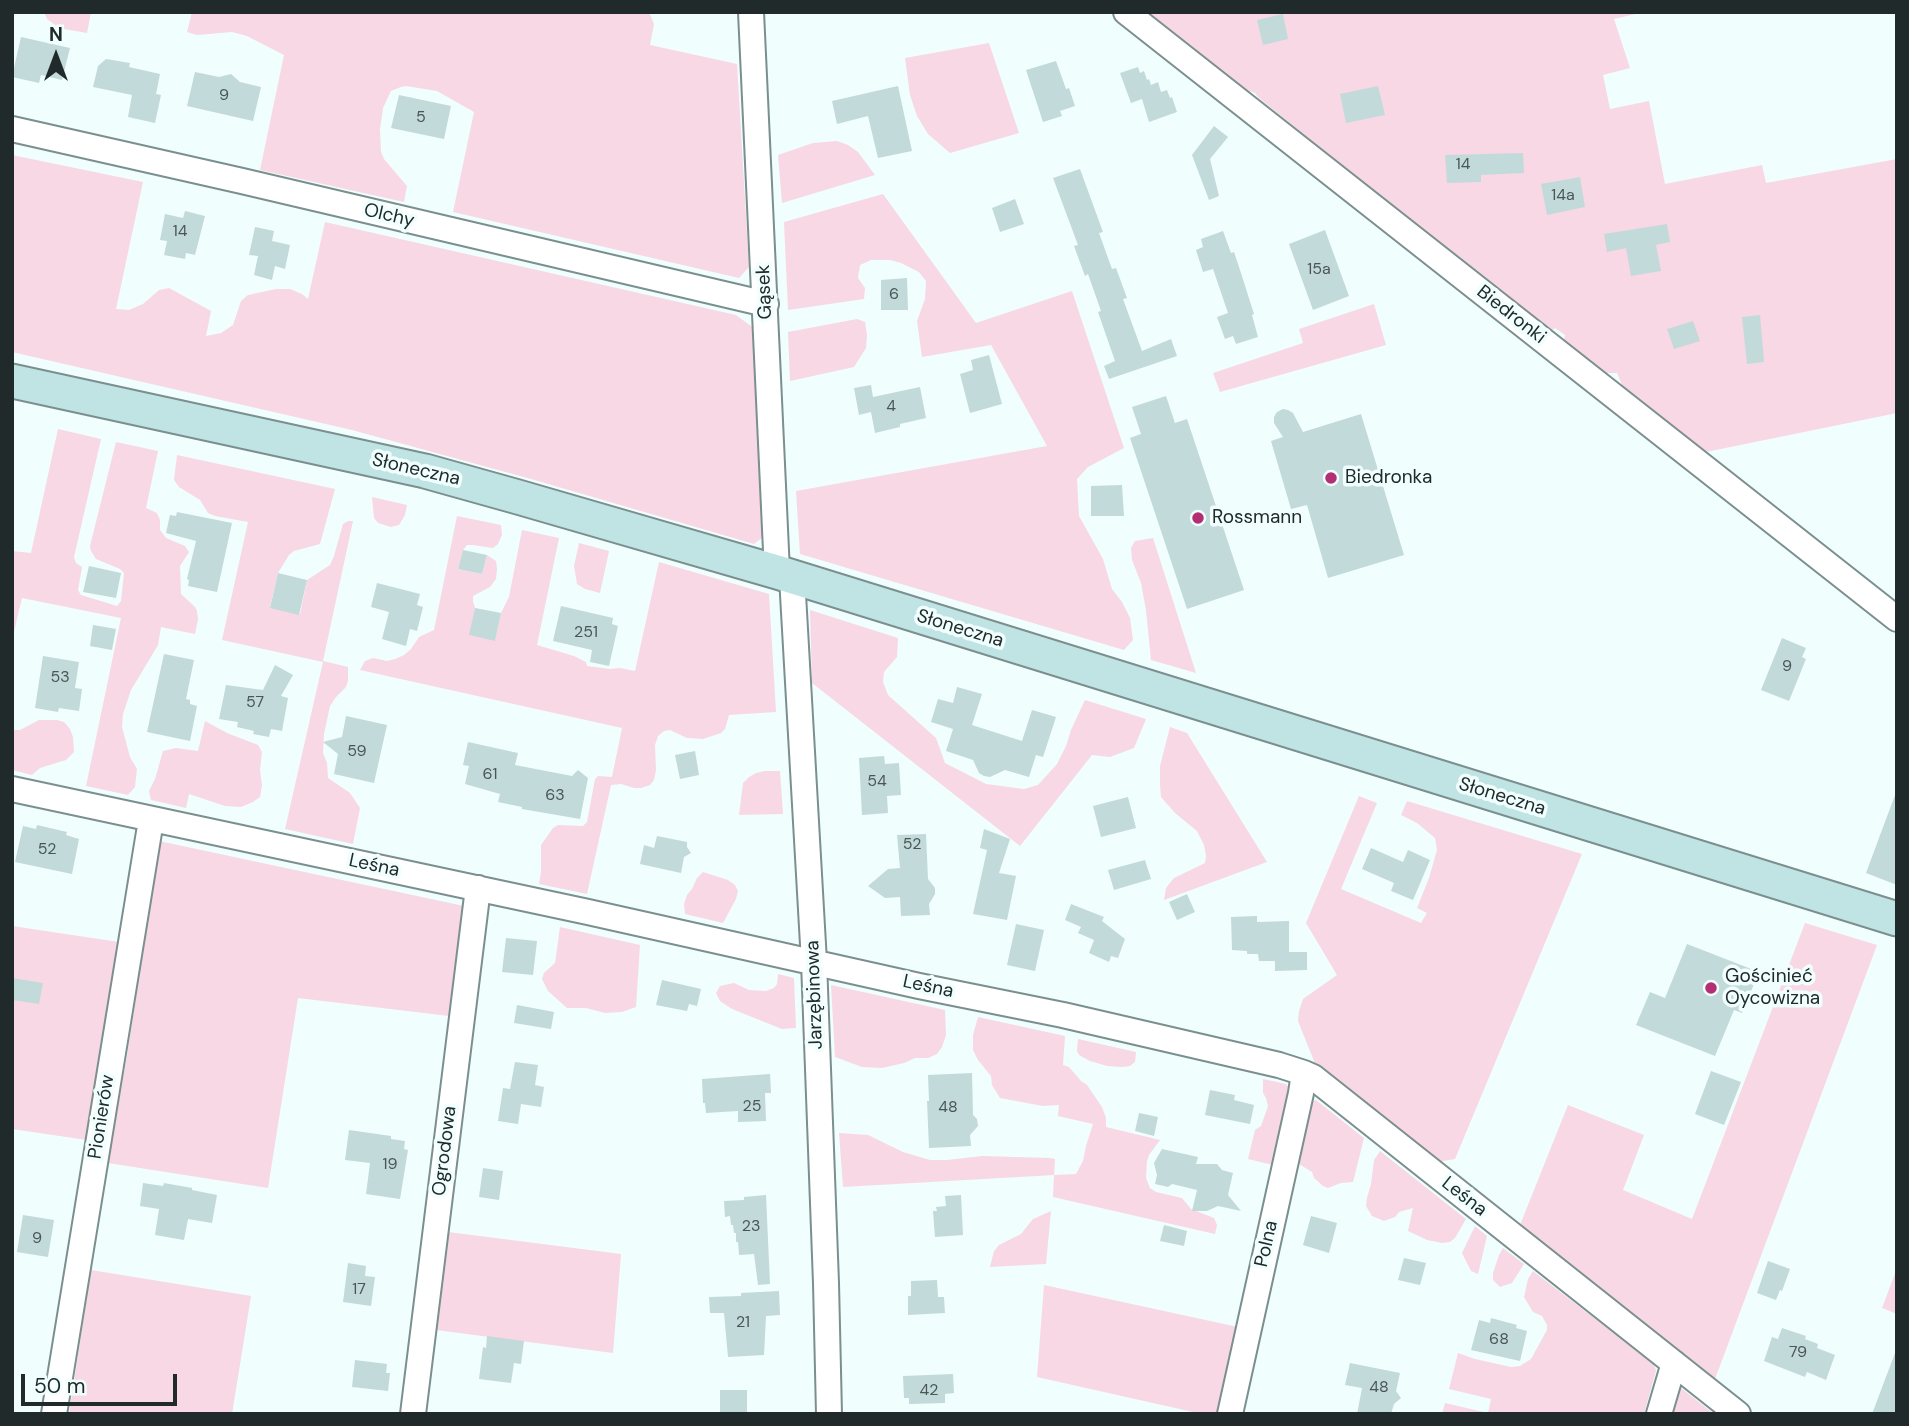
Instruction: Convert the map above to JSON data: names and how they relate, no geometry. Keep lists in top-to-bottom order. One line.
{"streets":{"main road":["Słoneczna"],"street":["Olchy","Gąsek","Biedronki","Leśna","Jarzębinowa","Pionierów","Ogrodowa","Polna"]},"crossings":[["Olchy","Gąsek"],["Gąsek","Słoneczna"],["Gąsek","Jarzębinowa"],["Słoneczna","Jarzębinowa"],["Leśna","Jarzębinowa"],["Leśna","Pionierów"],["Leśna","Ogrodowa"],["Leśna","Polna"]],"places":["Biedronka","Rossmann","Gościnieć Oycowizna"],"house_numbers":["9","5","14","14a","14","15a","6","4","251","9","53","57","59","61","54","63","52","52","25","48","19","23","9","17","21","68","79","48","42"],"scale_bar":"50 m","north":"top"}
